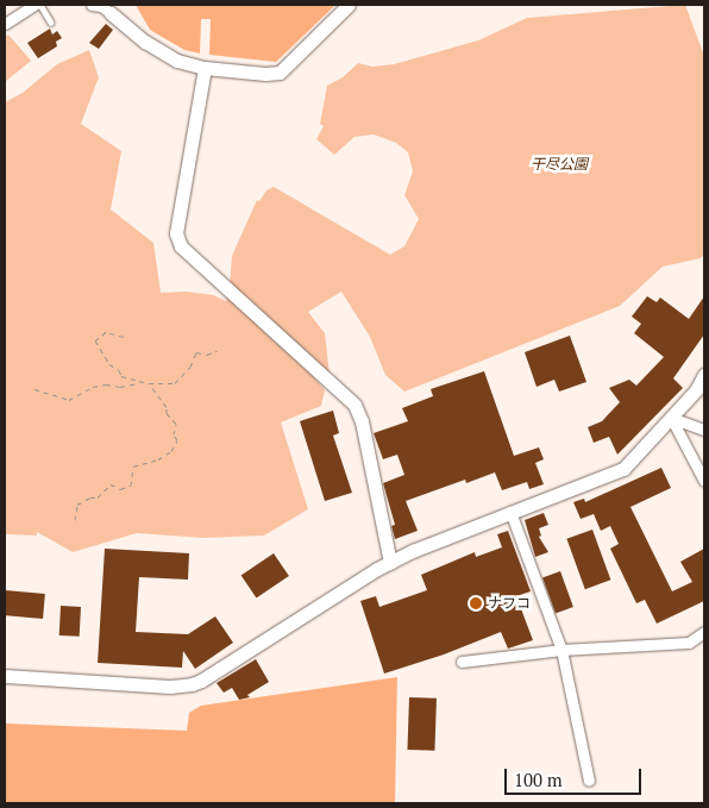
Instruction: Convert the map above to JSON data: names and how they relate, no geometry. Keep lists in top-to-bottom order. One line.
{"parks":["干尽公園"],"places":["ナフコ"],"scale_bar":"100 m"}
